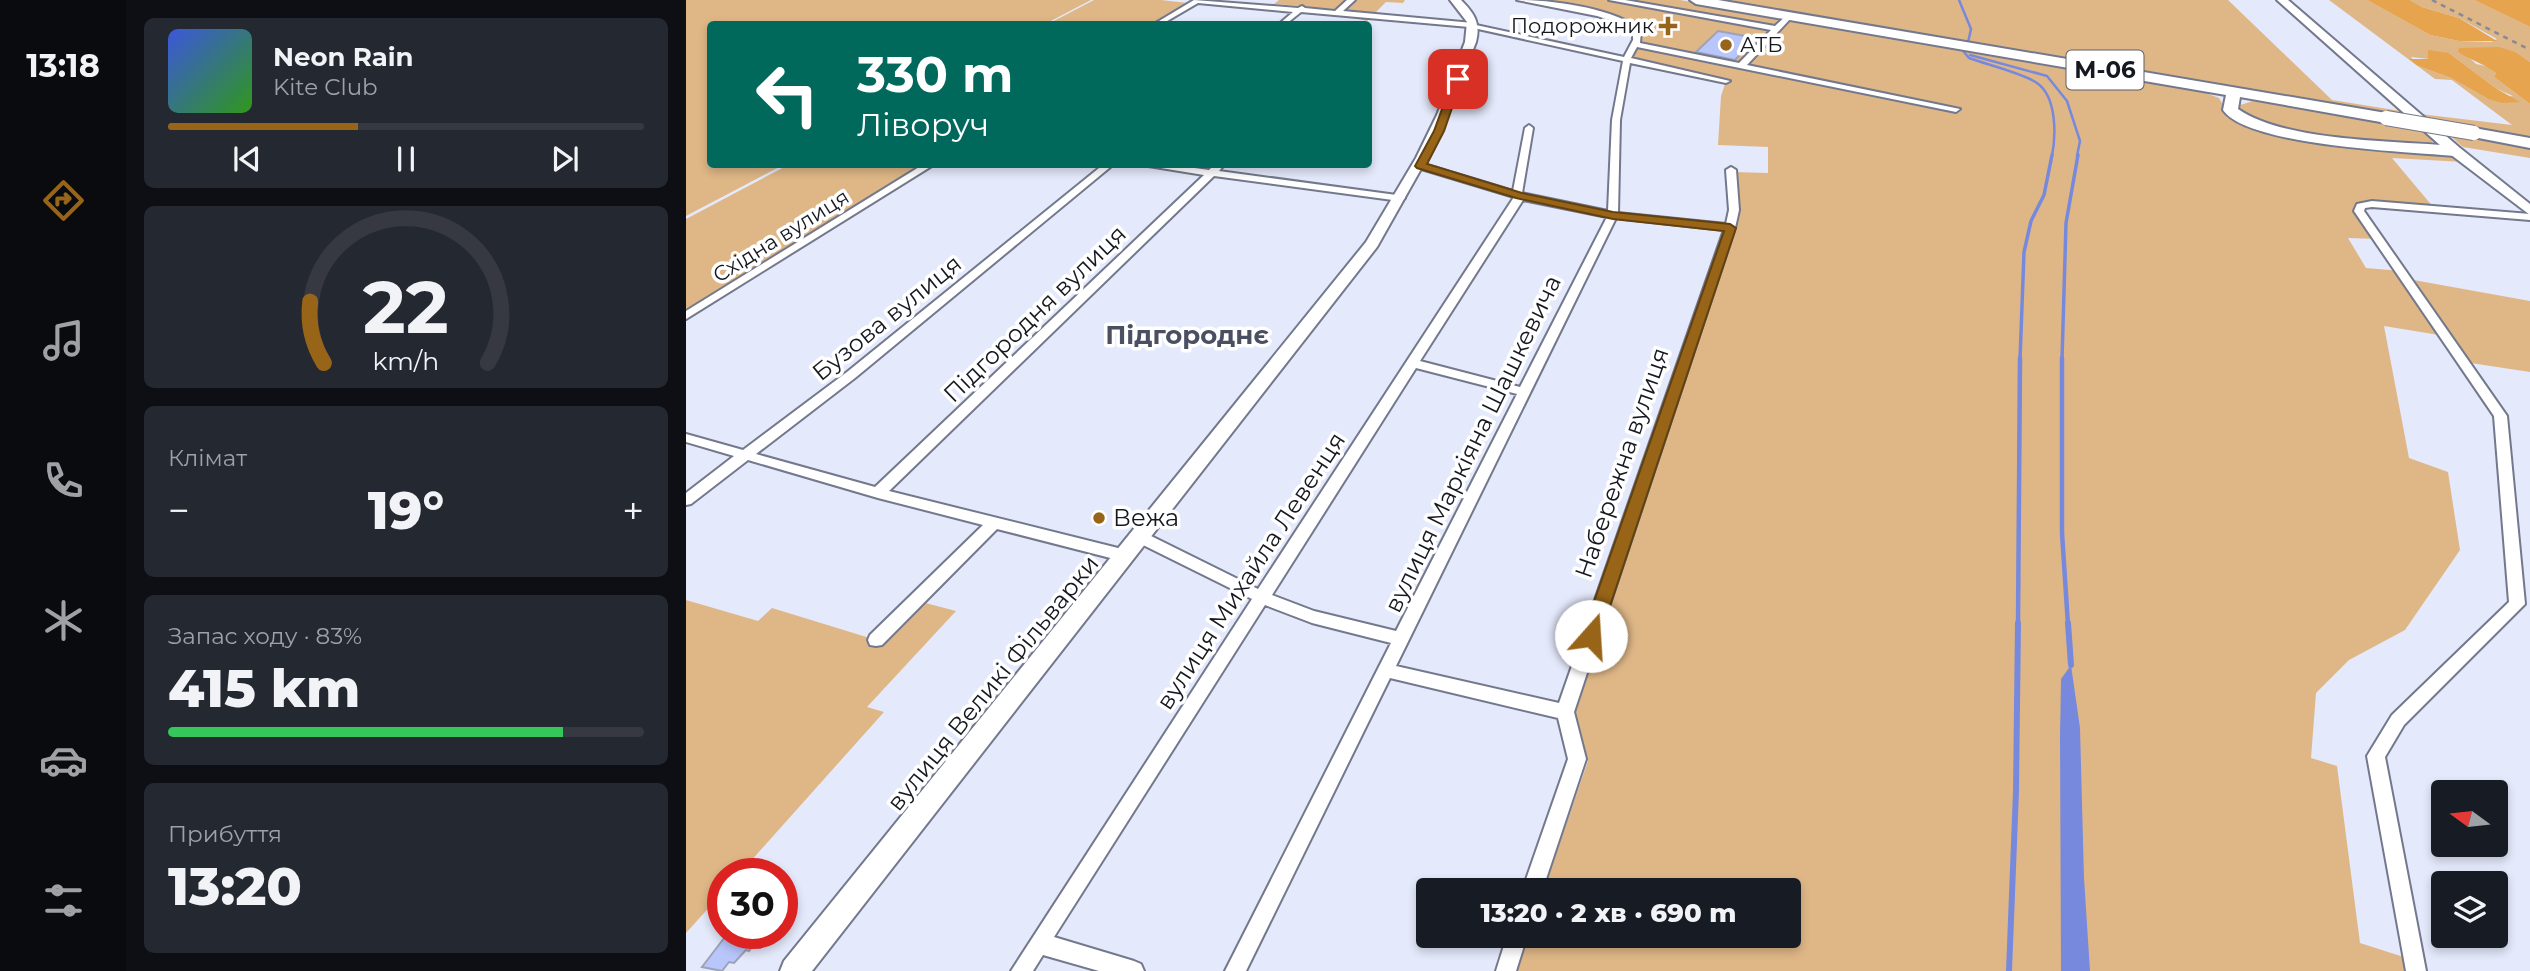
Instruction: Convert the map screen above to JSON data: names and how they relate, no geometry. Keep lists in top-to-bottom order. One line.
{"streets":{"highway":["М-06"],"street":["Східна вулиця","Підгородня вулиця","Бузова вулиця","вулиця Маркіяна Шашкевича","Набережна вулиця","вулиця Михайла Левенця","вулиця Великі Фільварки"]},"districts":["Підгороднє"],"places":{"health":["Подорожник"],"other":["АТБ","Вежа"]},"north":"left","page":{"tabs":"13:18","turn":["330 m","Ліворуч"],"song":["Neon Rain","Kite Club"],"tile":["Клімат",["Запас ходу · 83%","415 km"],["Прибуття","13:20"]],"heat":["−","19°","+"],"limit":"30","trip":"13:20 · 2 хв · 690 m","gauge":["22","km/h"]}}
